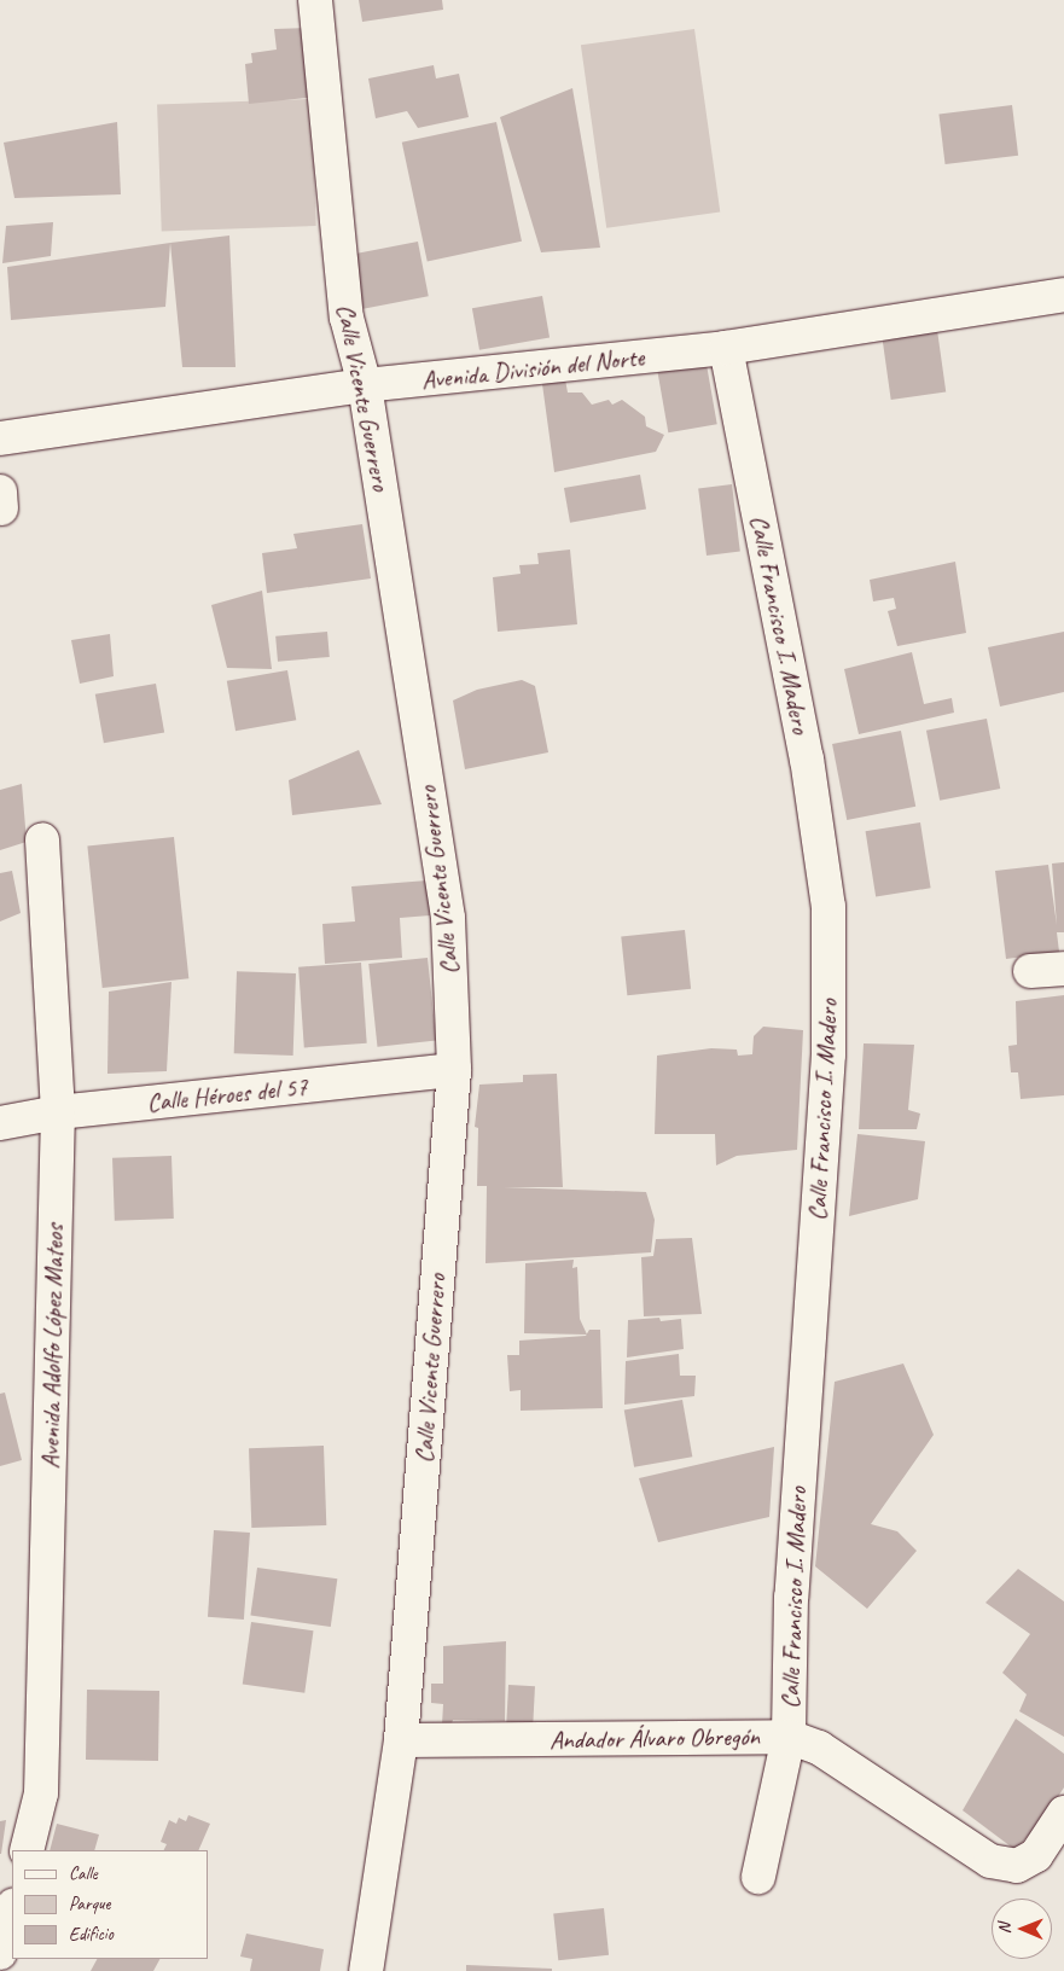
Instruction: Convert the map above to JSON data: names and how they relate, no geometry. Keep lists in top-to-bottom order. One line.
{"streets":{"street":["Avenida División del Norte","Calle Vicente Guerrero","Calle Francisco I. Madero","Calle Héroes del 57","Avenida Adolfo López Mateos","Andador Álvaro Obregón"]},"crossings":[["Avenida División del Norte","Calle Vicente Guerrero"],["Avenida División del Norte","Calle Francisco I. Madero"],["Calle Vicente Guerrero","Calle Héroes del 57"],["Calle Vicente Guerrero","Andador Álvaro Obregón"],["Calle Francisco I. Madero","Andador Álvaro Obregón"],["Calle Héroes del 57","Avenida Adolfo López Mateos"]],"legend":["Calle","Parque","Edificio"],"north":"left"}
